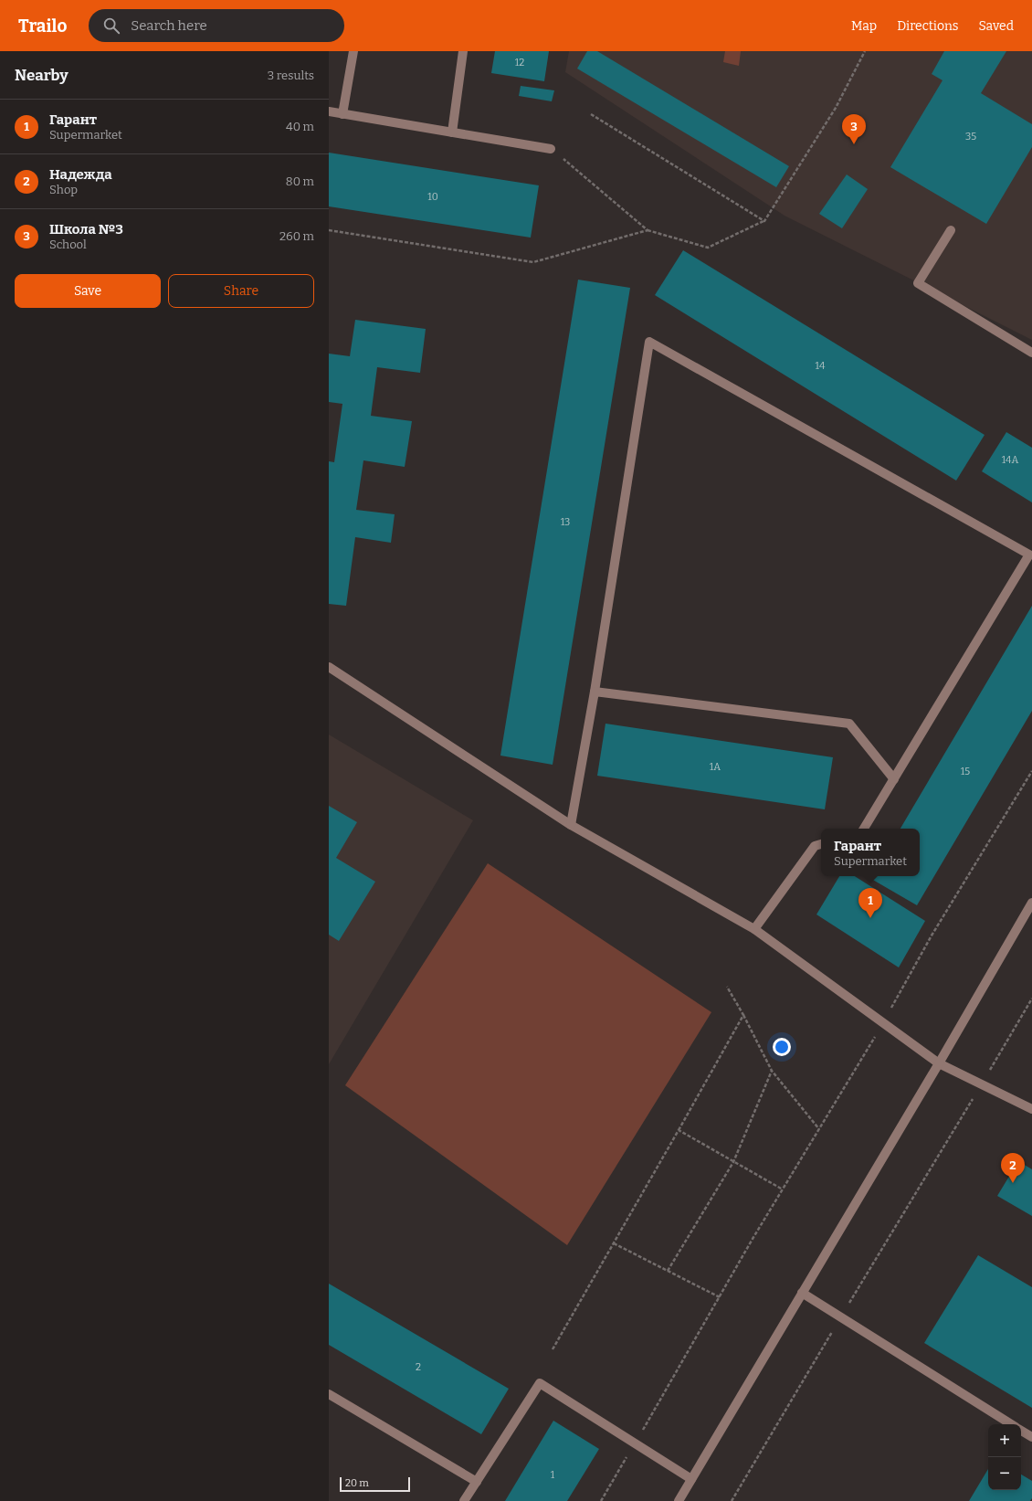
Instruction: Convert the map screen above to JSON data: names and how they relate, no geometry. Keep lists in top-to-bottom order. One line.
{"house_numbers":["12","35","10","14","14А","13","1А","15","2","1"],"scale_bar":"20 m","page":{"header":"Trailo","search":"Search here","nav":["Map","Directions","Saved"],"heading":["Nearby","3 results"],"list":[{"mark":"1","name":"Гарант","note":"Supermarket","value":"40 m"},{"mark":"2","name":"Надежда","note":"Shop","value":"80 m"},{"mark":"3","name":"Школа №3","note":"School","value":"260 m"}],"pins":["3","1","2"],"buttons":["Save","Share"],"popup":["Гарант","Supermarket"],"map_buttons":["+","−"],"scale":"20 m"}}
